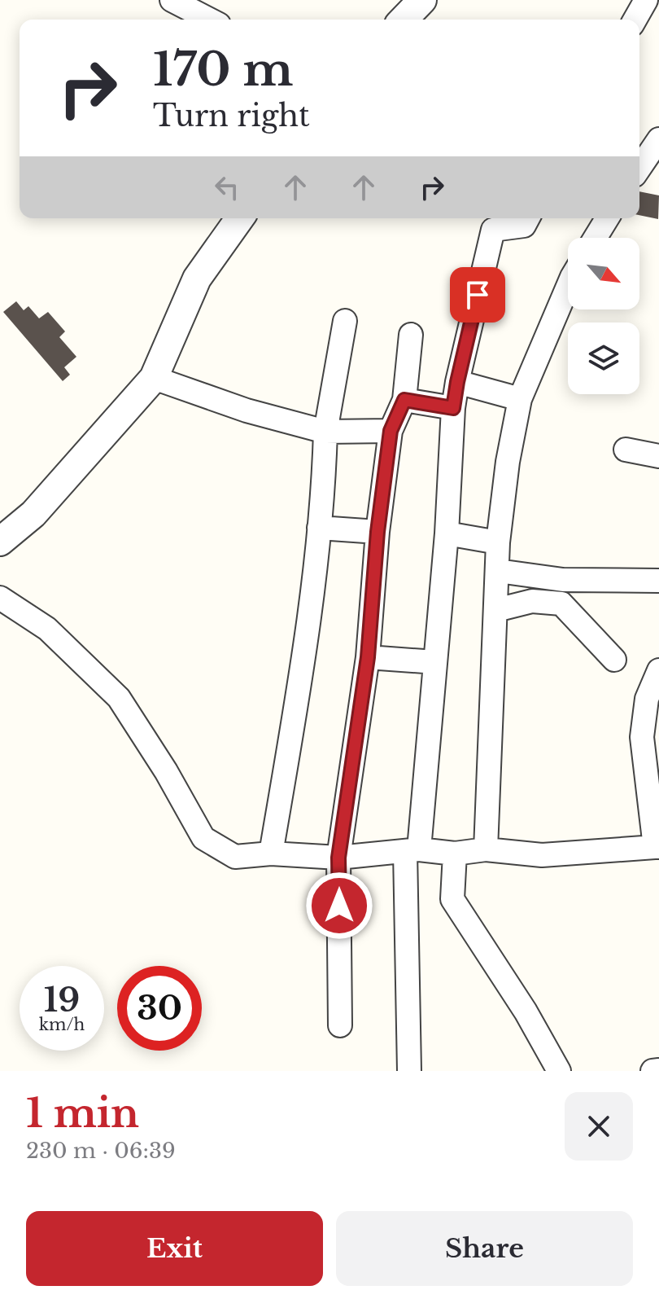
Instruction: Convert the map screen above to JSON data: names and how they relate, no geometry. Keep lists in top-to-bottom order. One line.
{"north":"bottom right","page":{"turn":["170 m","Turn right"],"speed":"19 km/h","limit":"30","heading":["1 min","230 m · 06:39"],"buttons":["Exit","Share"]}}
